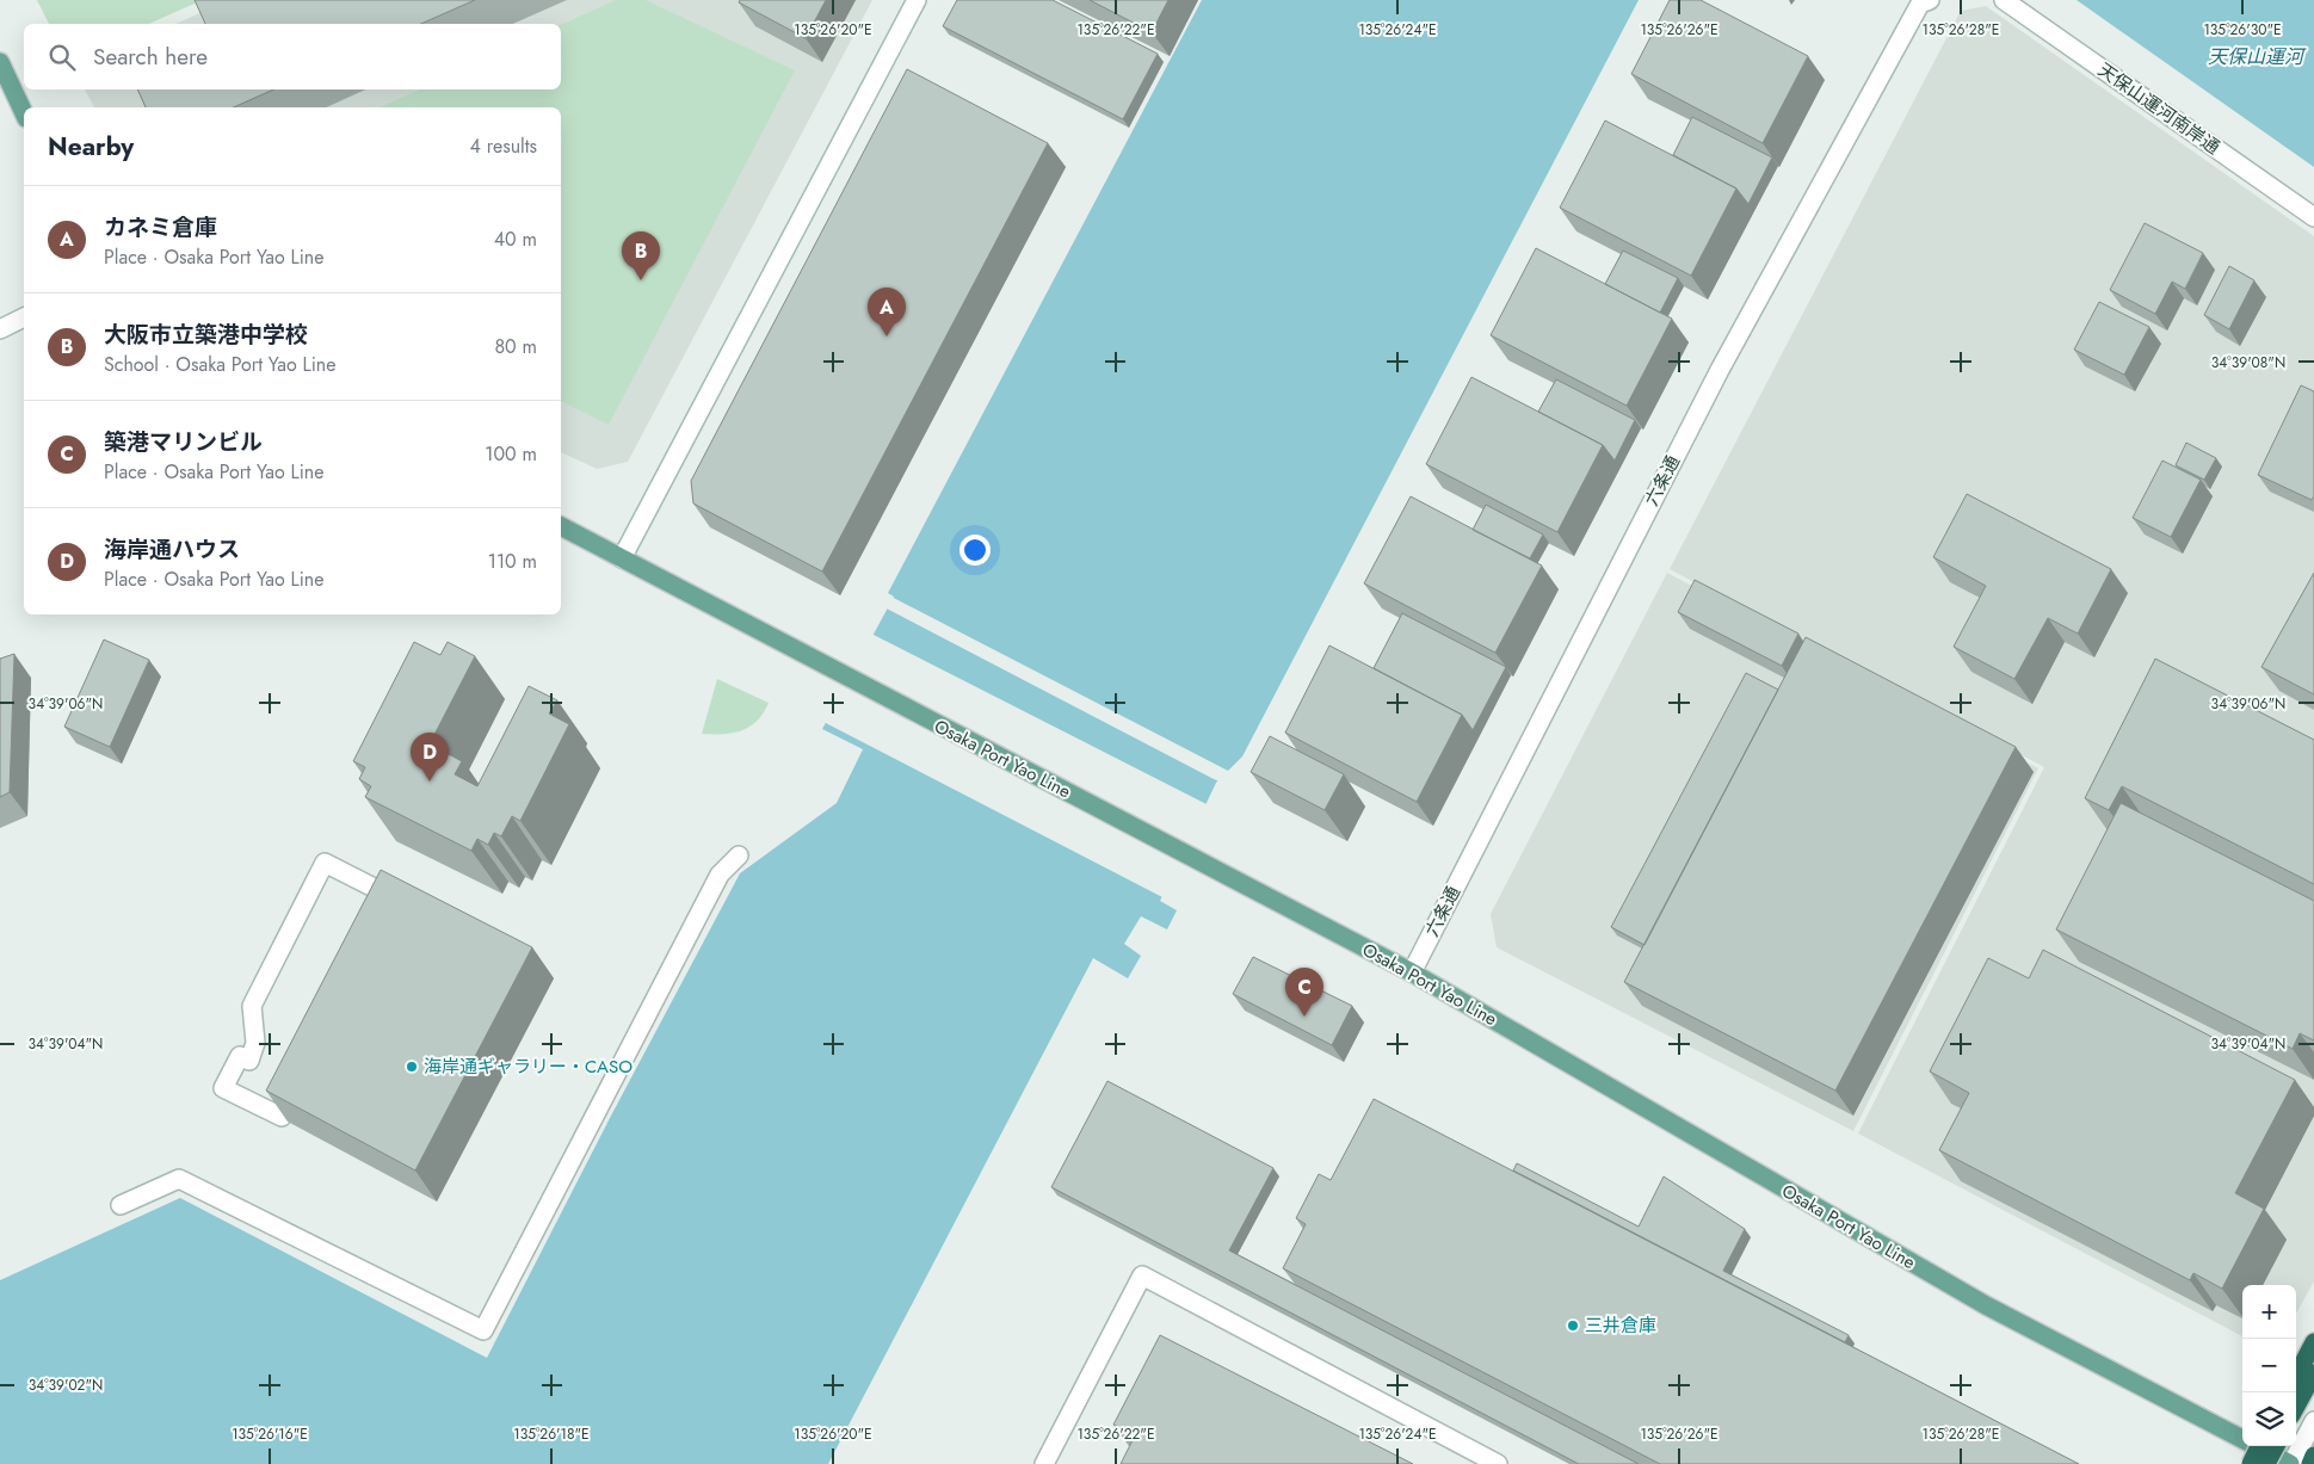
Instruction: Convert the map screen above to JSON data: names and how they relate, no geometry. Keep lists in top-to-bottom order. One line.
{"streets":{"main road":["Osaka Port Yao Line"],"street":["天保山運河南岸通","六条通"]},"crossings":[["六条通","Osaka Port Yao Line"]],"water":["天保山運河"],"places":["海岸通ギャラリー・CASO","三井倉庫"],"page":{"search":"Search here","heading":["Nearby","4 results"],"list":[{"mark":"A","name":"カネミ倉庫","note":"Place · Osaka Port Yao Line","value":"40 m"},{"mark":"B","name":"大阪市立築港中学校","note":"School · Osaka Port Yao Line","value":"80 m"},{"mark":"C","name":"築港マリンビル","note":"Place · Osaka Port Yao Line","value":"100 m"},{"mark":"D","name":"海岸通ハウス","note":"Place · Osaka Port Yao Line","value":"110 m"}],"pins":["B","A","D","C"],"map_buttons":["+","−"]},"coordinates":["135°26'20\"E","135°26'22\"E","135°26'24\"E","135°26'26\"E","135°26'28\"E","135°26'30\"E","34°39'08\"N","34°39'06\"N","34°39'04\"N","34°39'02\"N","135°26'16\"E","135°26'18\"E"]}
